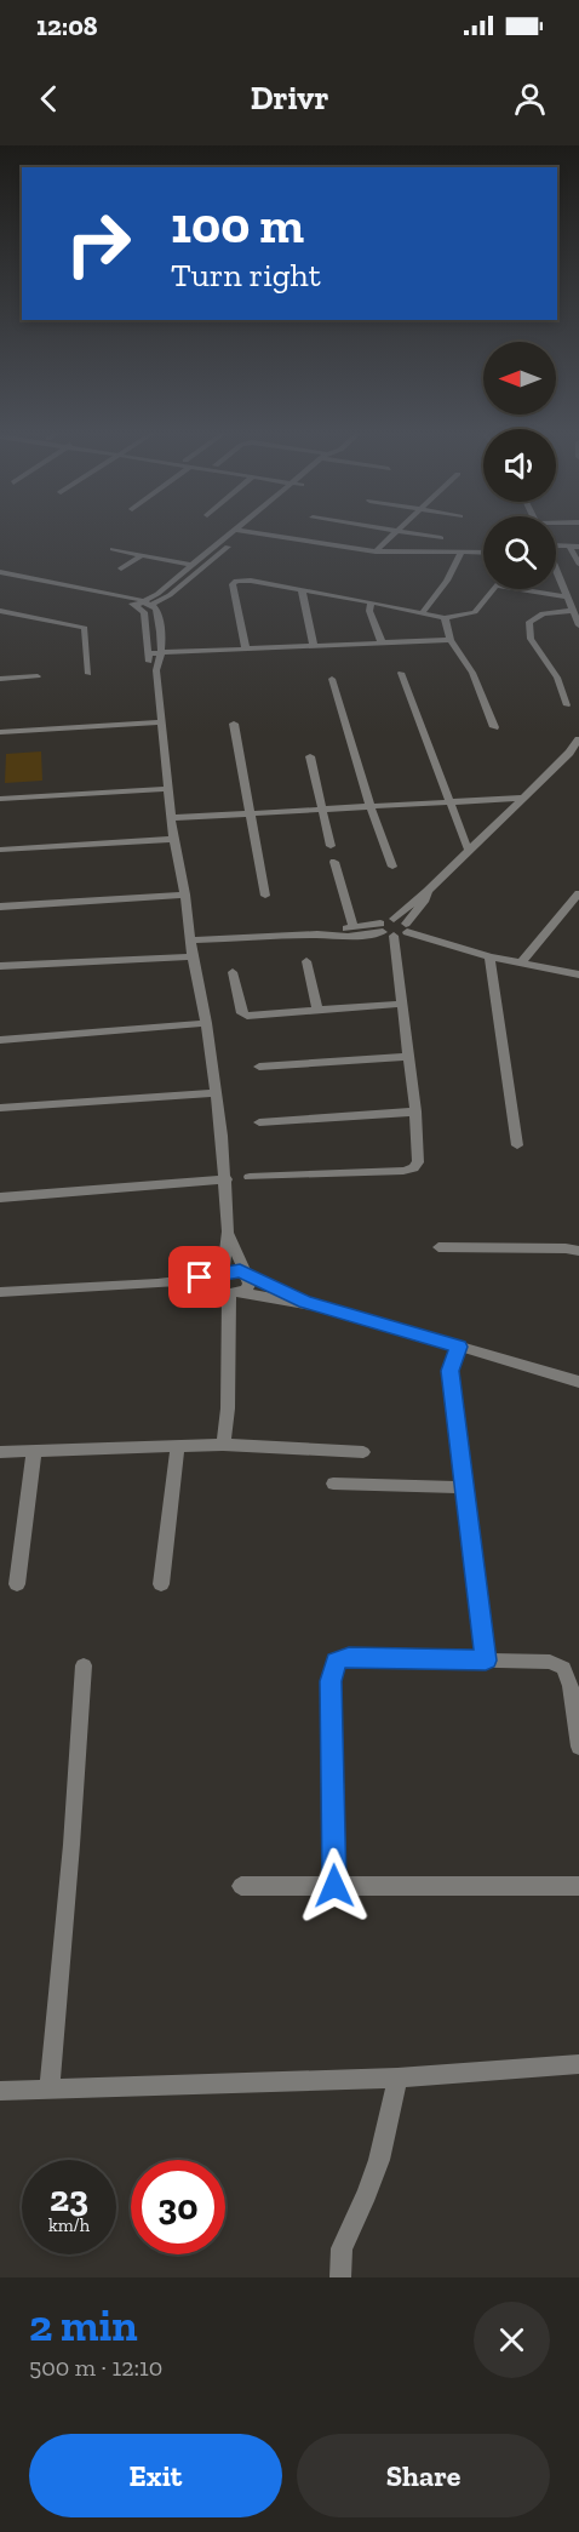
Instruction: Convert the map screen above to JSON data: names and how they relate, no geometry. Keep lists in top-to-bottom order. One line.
{"north":"left","page":{"status":"12:08","header":"Drivr","turn":["100 m","Turn right"],"speed":"23 km/h","limit":"30","heading":["2 min","500 m · 12:10"],"buttons":["Exit","Share"]}}
